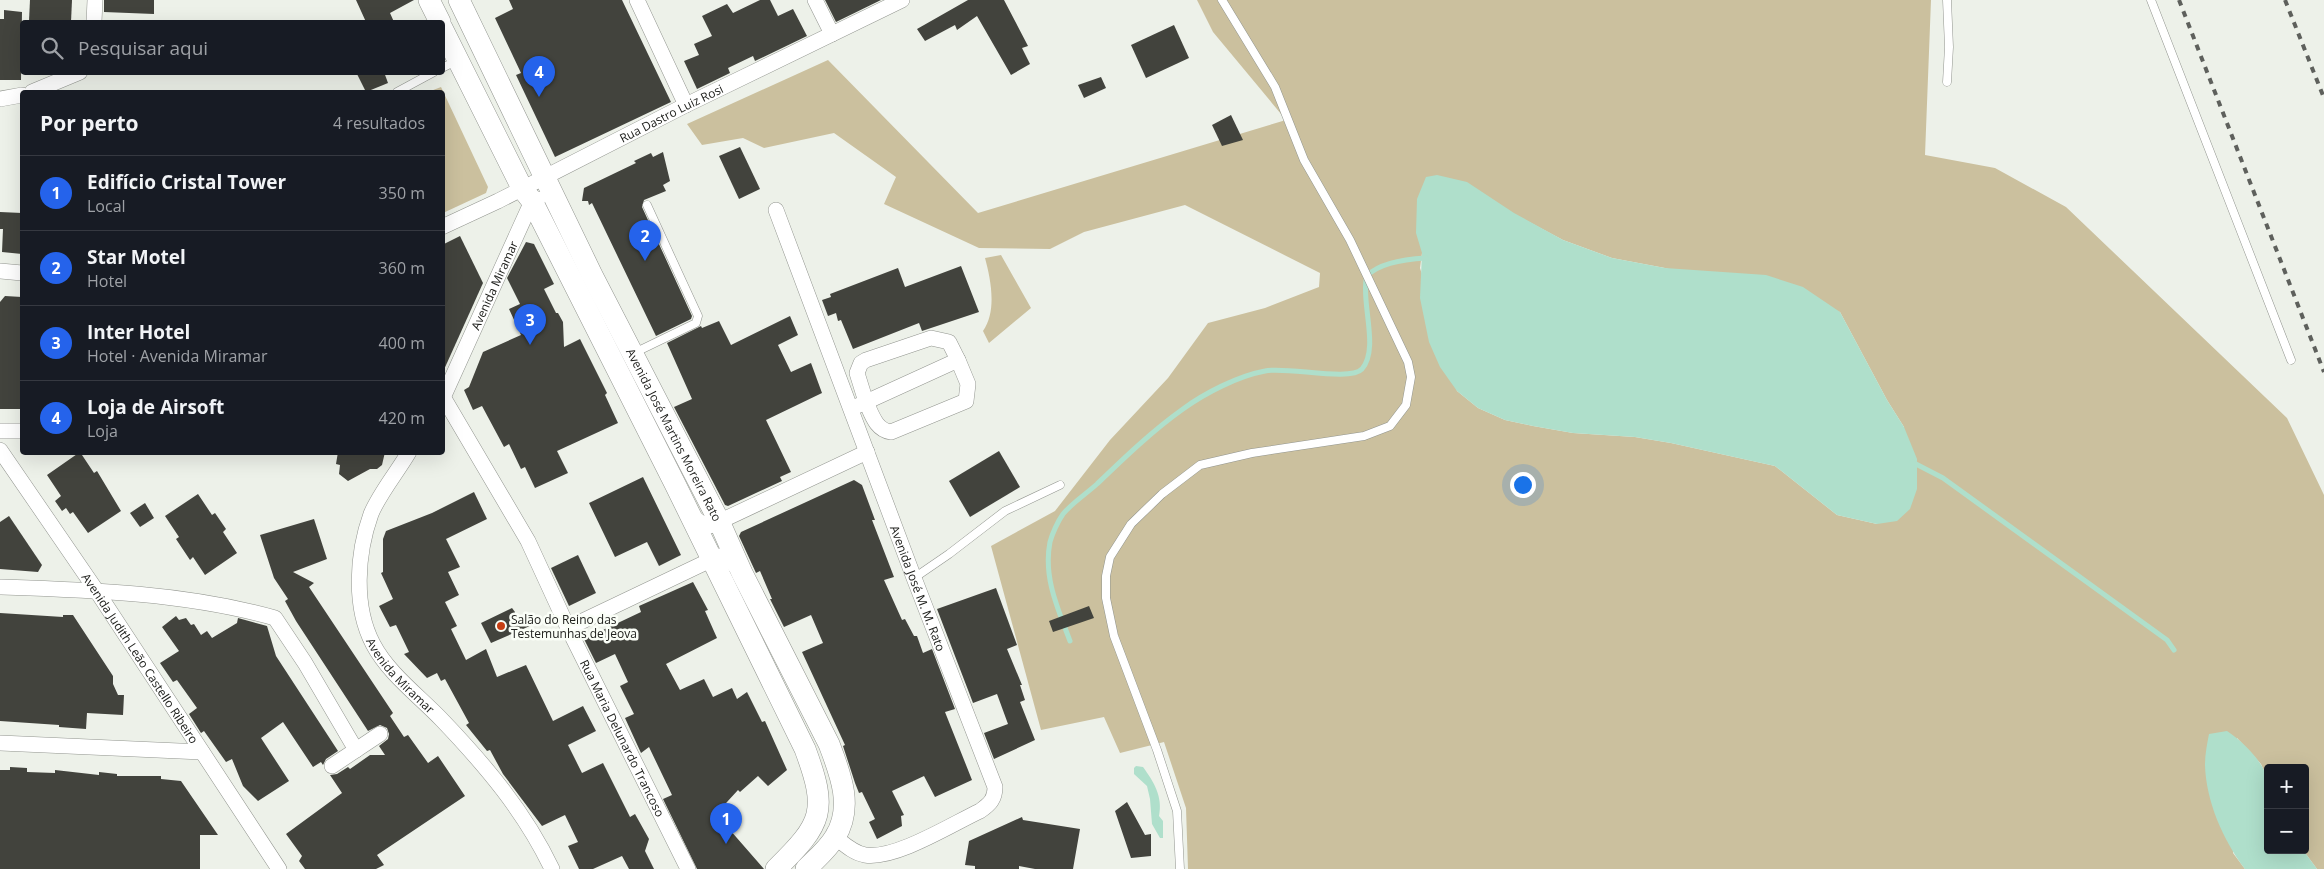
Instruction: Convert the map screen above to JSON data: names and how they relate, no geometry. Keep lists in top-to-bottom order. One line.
{"streets":{"street":["Rua Dastro Luiz Rosi","Avenida Miramar","Avenida José Martins Moreira Rato","Avenida José M. M. Rato","Avenida Judith Leão Castello Ribeiro","Rua Maria Delunardo Trancoso"]},"crossings":[["Rua Dastro Luiz Rosi","Avenida Miramar"],["Rua Dastro Luiz Rosi","Avenida José Martins Moreira Rato"],["Avenida Miramar","Avenida José Martins Moreira Rato"],["Avenida José Martins Moreira Rato","Avenida José M. M. Rato"]],"places":["Salão do Reino das Testemunhas de Jeova"],"page":{"search":"Pesquisar aqui","pins":["4","2","3","1"],"heading":["Por perto","4 resultados"],"list":[{"mark":"1","name":"Edifício Cristal Tower","note":"Local","value":"350 m"},{"mark":"2","name":"Star Motel","note":"Hotel","value":"360 m"},{"mark":"3","name":"Inter Hotel","note":"Hotel · Avenida Miramar","value":"400 m"},{"mark":"4","name":"Loja de Airsoft","note":"Loja","value":"420 m"}],"map_buttons":["+","−"]}}
